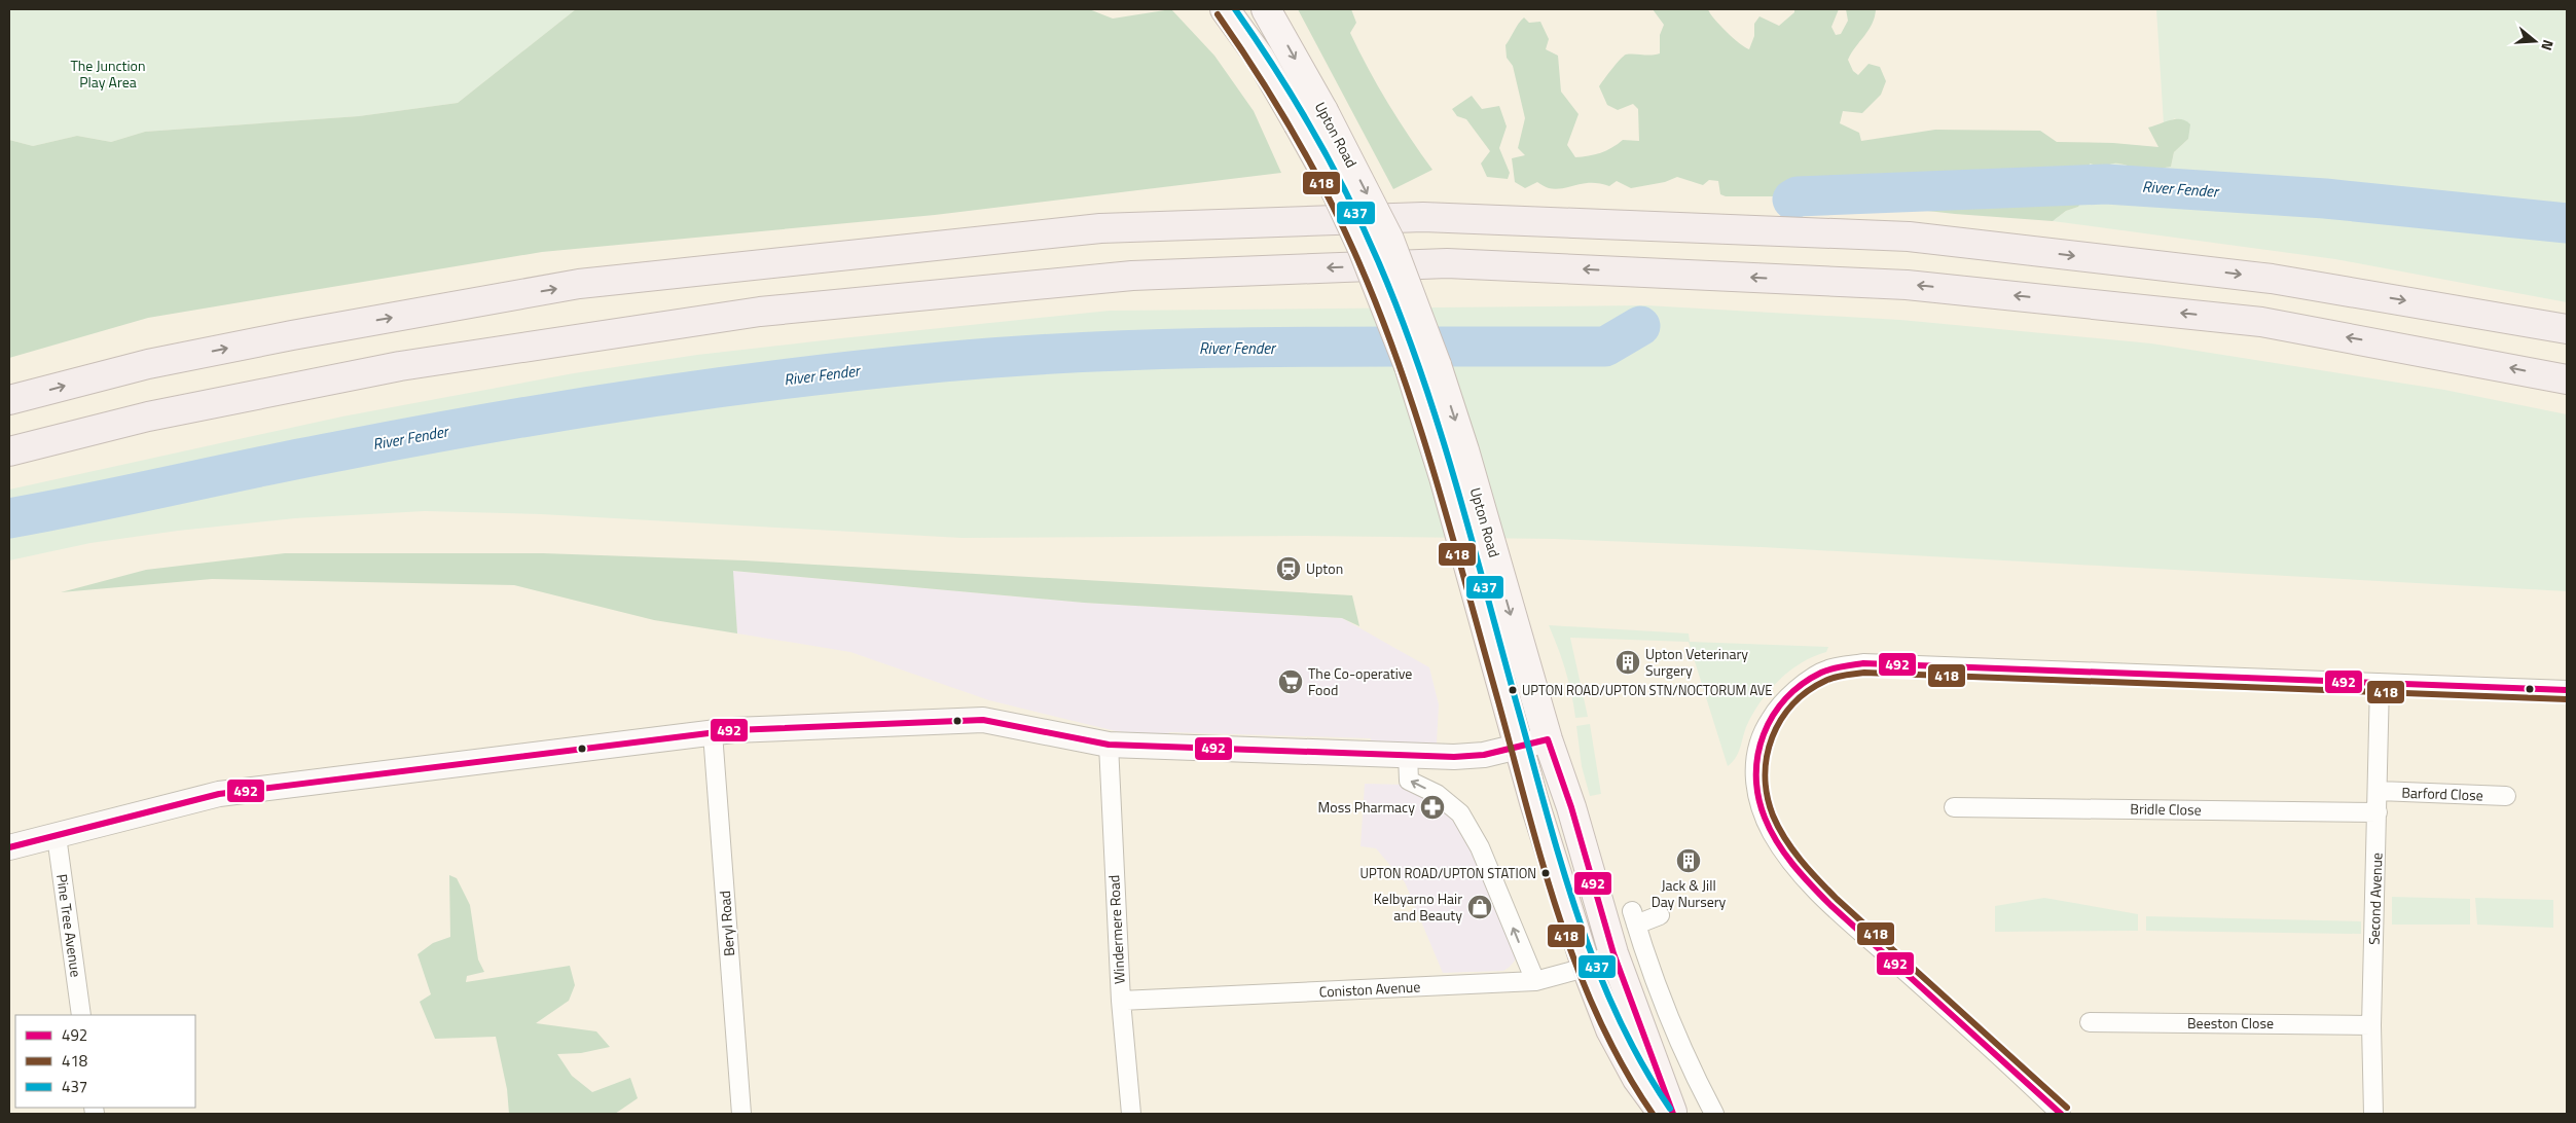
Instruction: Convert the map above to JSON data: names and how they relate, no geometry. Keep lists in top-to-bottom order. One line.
{"streets":{"main road":["Upton Road"],"street":["Barford Close","Bridle Close","Second Avenue","Beryl Road","Pine Tree Avenue","Windermere Road","Coniston Avenue","Beeston Close"]},"crossings":[["Upton Road","Coniston Avenue"],["Barford Close","Second Avenue"],["Bridle Close","Second Avenue"],["Second Avenue","Beeston Close"],["Windermere Road","Coniston Avenue"]],"water":["River Fender"],"parks":["The Junction Play Area"],"places":{"station":["Upton"],"building":["Upton Veterinary Surgery","Jack & Jill Day Nursery"],"supermarket":["The Co-operative Food"],"other":["UPTON ROAD/UPTON STN/NOCTORUM AVE","UPTON ROAD/UPTON STATION"],"pharmacy":["Moss Pharmacy"],"shop":["Kelbyarno Hair and Beauty"]},"lines":["transit line 437","transit line 418","transit line 492"],"legend":["492","418","437"],"north":"right"}
